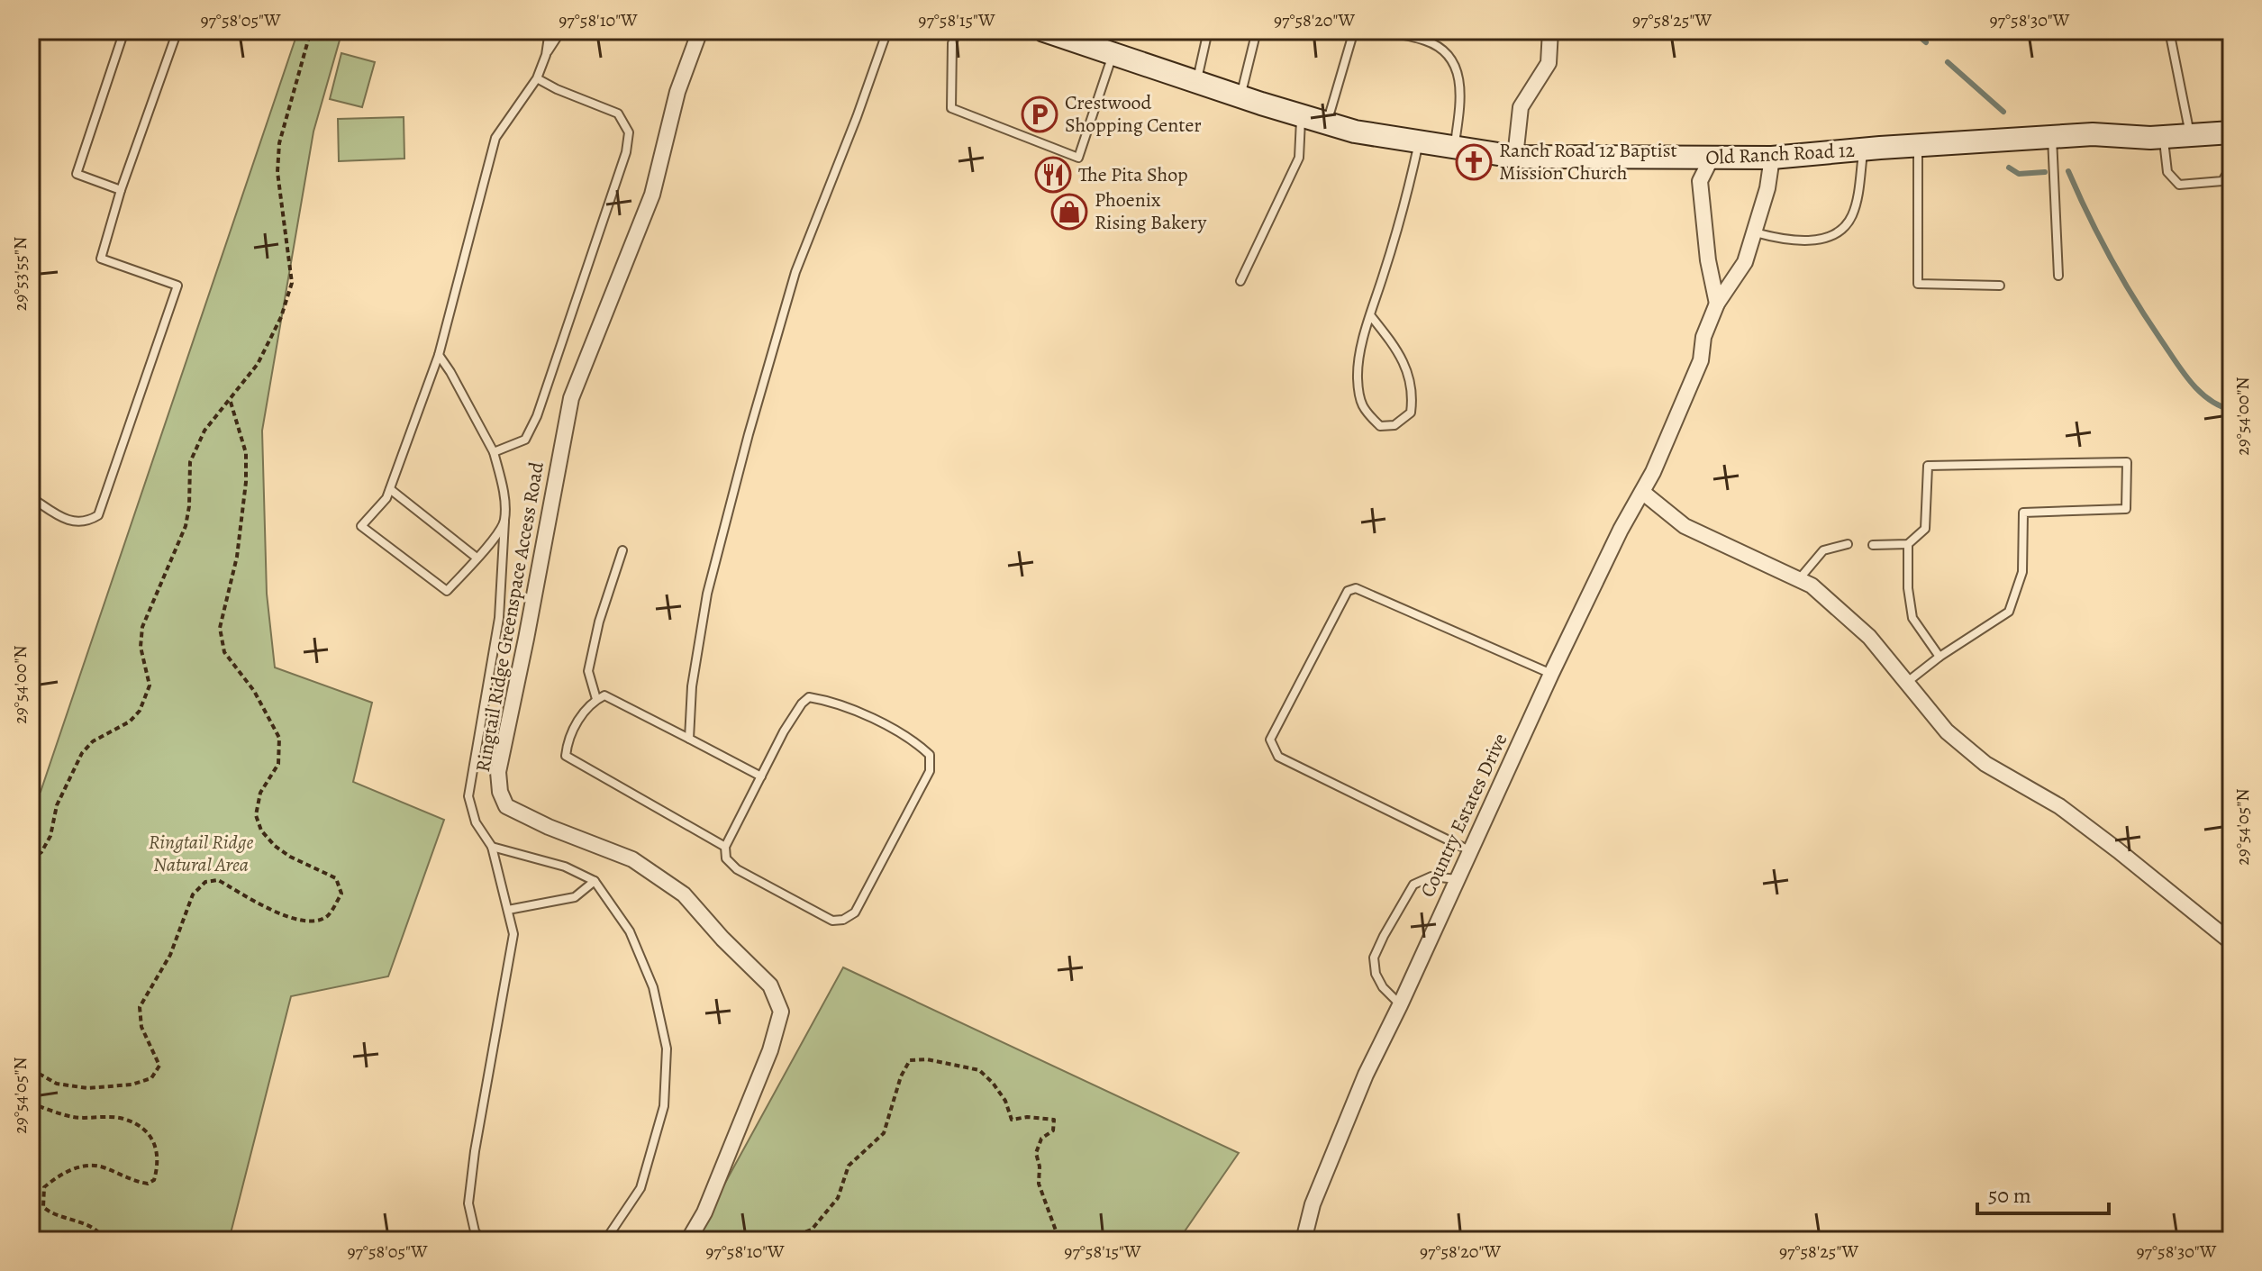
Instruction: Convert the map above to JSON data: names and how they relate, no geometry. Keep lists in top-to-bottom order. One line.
{"streets":{"main road":["Old Ranch Road 12"],"street":["Ringtail Ridge Greenspace Access Road","Country Estates Drive"]},"crossings":[["Old Ranch Road 12","Country Estates Drive"]],"parks":["Ringtail Ridge Natural Area"],"places":{"parking":["Crestwood Shopping Center"],"church":["Ranch Road 12 Baptist Mission Church"],"restaurant":["The Pita Shop"],"shop":["Phoenix Rising Bakery"]},"scale_bar":"50 m","coordinates":["97°58'05\"W","97°58'10\"W","97°58'15\"W","97°58'20\"W","97°58'25\"W","97°58'30\"W","29°53'55\"N","29°54'00\"N","29°54'05\"N"]}
